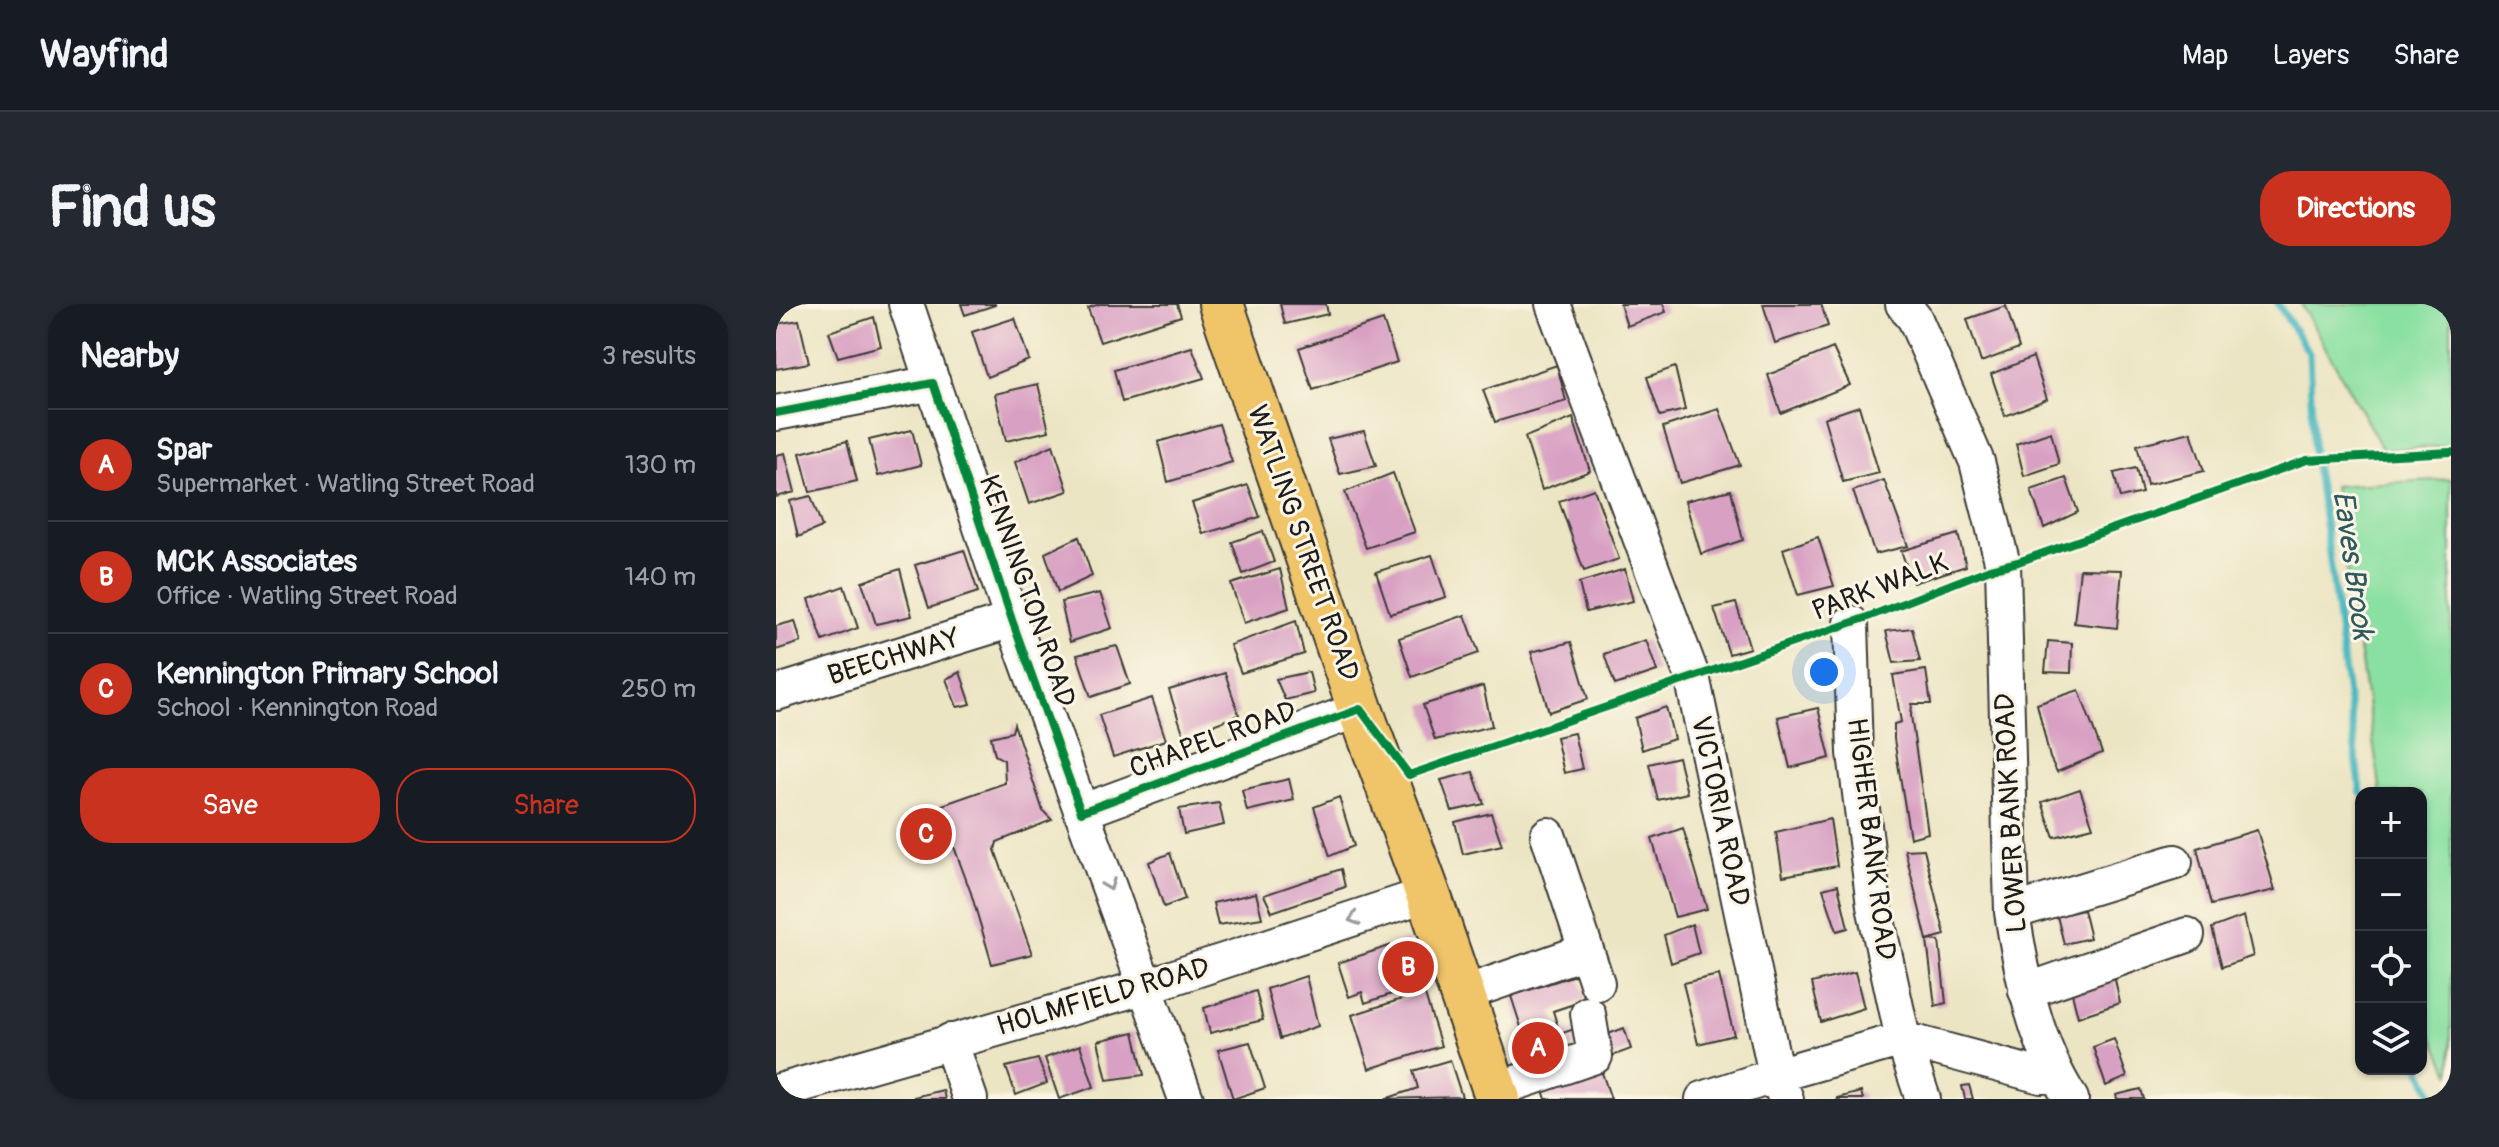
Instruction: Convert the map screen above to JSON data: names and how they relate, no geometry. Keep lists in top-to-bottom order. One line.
{"streets":{"main road":["WATLING STREET ROAD"],"street":["KENNINGTON ROAD","BEECHWAY","CHAPEL ROAD","VICTORIA ROAD","LOWER BANK ROAD","HIGHER BANK ROAD","HOLMFIELD ROAD"],"cycle path":["PARK WALK"]},"crossings":[["WATLING STREET ROAD","CHAPEL ROAD"],["WATLING STREET ROAD","HOLMFIELD ROAD"],["KENNINGTON ROAD","BEECHWAY"],["KENNINGTON ROAD","CHAPEL ROAD"],["KENNINGTON ROAD","HOLMFIELD ROAD"]],"one_way":["HOLMFIELD ROAD"],"water":["Eaves Brook"],"page":{"header":"Wayfind","nav":["Map","Layers","Share"],"buttons":["Directions",["Save","Share"]],"title":"Find us","heading":["Nearby","3 results"],"list":[{"mark":"A","name":"Spar","note":"Supermarket · Watling Street Road","value":"130 m"},{"mark":"B","name":"MCK Associates","note":"Office · Watling Street Road","value":"140 m"},{"mark":"C","name":"Kennington Primary School","note":"School · Kennington Road","value":"250 m"}],"map_buttons":["+","−"],"pins":["C","B","A"]}}
